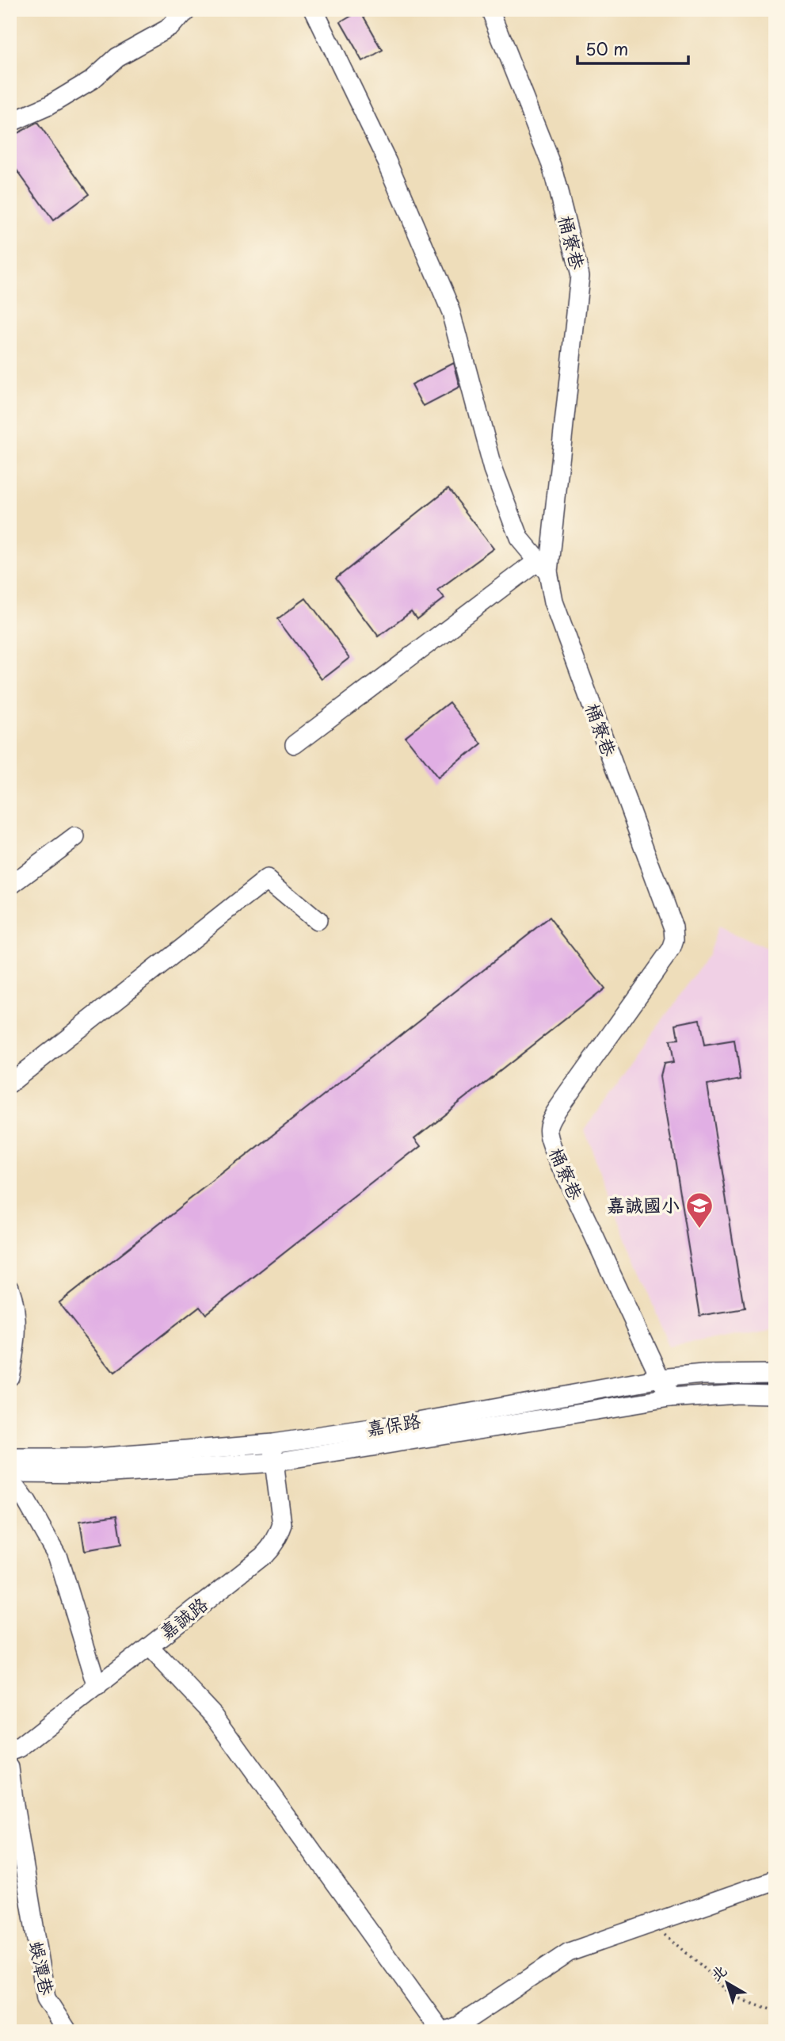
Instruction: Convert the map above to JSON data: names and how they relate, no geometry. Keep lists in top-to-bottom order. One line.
{"streets":{"street":["桶寮巷","嘉保路","嘉誠路","蜈潭巷"]},"crossings":[["桶寮巷","嘉保路"],["嘉保路","嘉誠路"]],"places":{"school or university":["嘉誠國小"]},"scale_bar":"50 m","north":"top left"}
